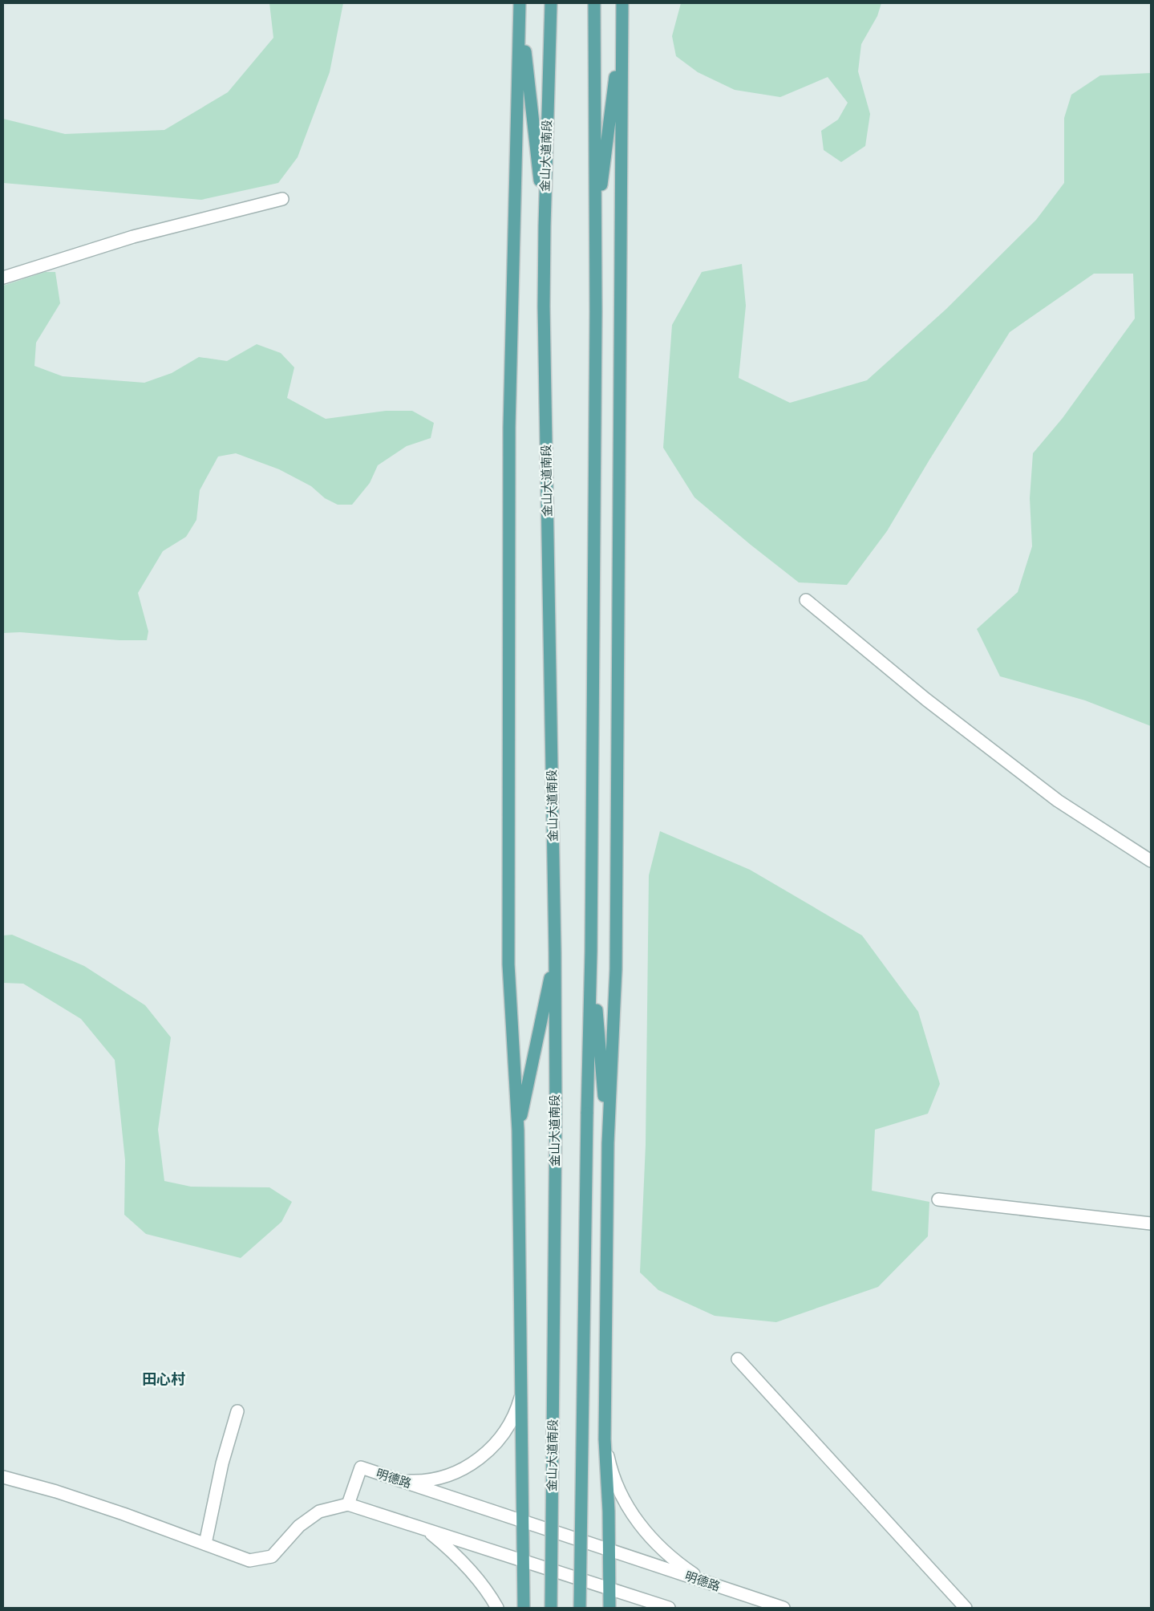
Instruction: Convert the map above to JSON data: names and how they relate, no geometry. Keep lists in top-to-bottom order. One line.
{"streets":{"main road":["金山大道南段"],"street":["明德路"]},"districts":["田心村"]}
